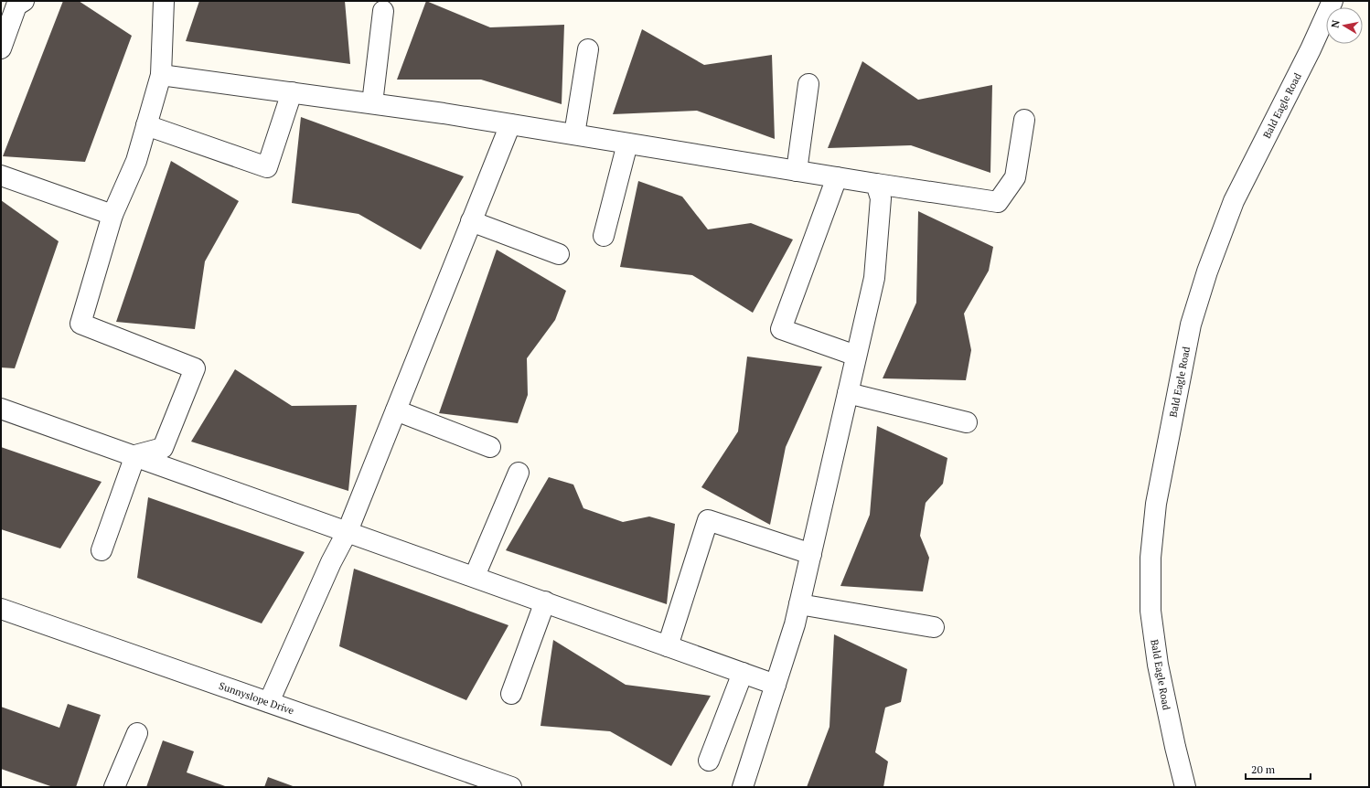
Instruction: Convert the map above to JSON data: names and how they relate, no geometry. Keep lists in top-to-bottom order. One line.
{"streets":{"street":["Bald Eagle Road","Sunnyslope Drive"]},"scale_bar":"20 m","north":"left"}
